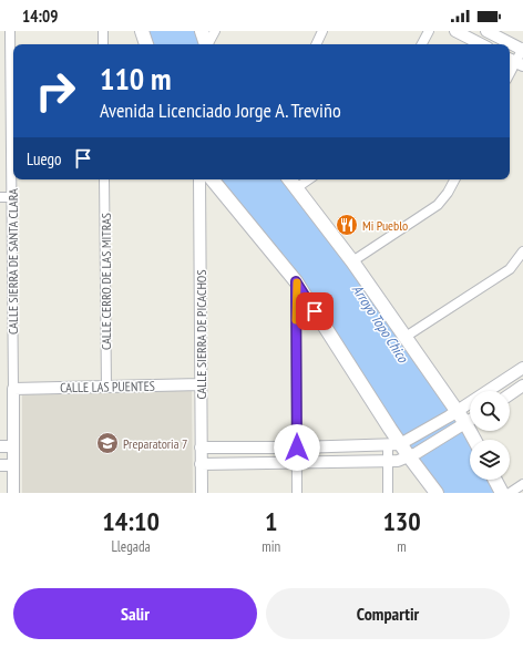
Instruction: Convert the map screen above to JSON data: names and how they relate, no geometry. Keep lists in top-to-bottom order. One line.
{"streets":{"street":["CALLE SIERRA DE SANTA CLARA","CALLE CERRO DE LAS MITRAS","CALLE SIERRA DE PICACHOS","CALLE LAS PUENTES"]},"crossings":[["CALLE SIERRA DE SANTA CLARA","CALLE LAS PUENTES"],["CALLE CERRO DE LAS MITRAS","CALLE LAS PUENTES"],["CALLE SIERRA DE PICACHOS","CALLE LAS PUENTES"]],"water":["Arroyo Topo Chico"],"places":{"restaurant":["Mi Pueblo"],"school or university":["Preparatoria 7"]},"page":{"status":"14:09","turn":["110 m","Avenida Licenciado Jorge A. Treviño"],"then":"Luego","eta":["14:10","Llegada","1","min","130","m"],"buttons":["Salir","Compartir"]}}
